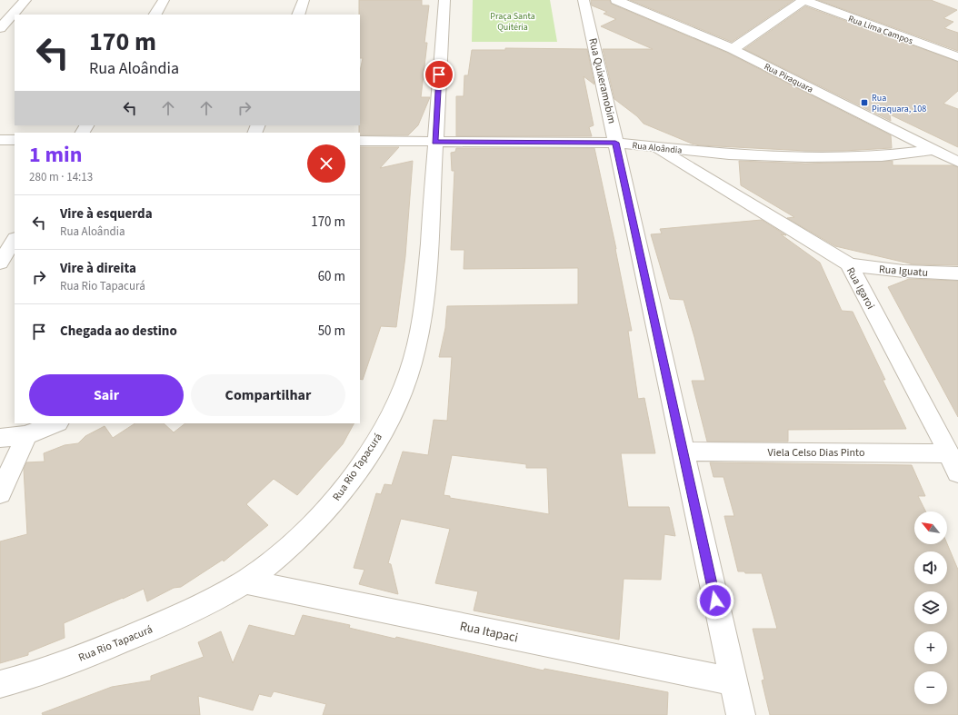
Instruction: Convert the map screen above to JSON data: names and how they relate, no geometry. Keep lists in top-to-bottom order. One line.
{"streets":{"street":["Rua Lima Campos","Rua Piraquara","Rua Quixeramobim","Rua Aloândia","Rua Iguatu","Rua Igaroi","Viela Celso Dias Pinto","Rua Rio Tapacurá","Rua Itapaci"]},"crossings":[["Rua Piraquara","Rua Aloândia"],["Rua Quixeramobim","Rua Aloândia"],["Rua Quixeramobim","Viela Celso Dias Pinto"],["Rua Quixeramobim","Rua Itapaci"],["Rua Aloândia","Rua Igaroi"],["Rua Aloândia","Rua Rio Tapacurá"],["Rua Iguatu","Rua Igaroi"],["Rua Igaroi","Viela Celso Dias Pinto"],["Rua Rio Tapacurá","Rua Itapaci"]],"parks":["Praça Santa Quitéria"],"places":{"transit":["Rua Piraquara, 108"]},"north":"top left","page":{"turn":["170 m","Rua Aloândia"],"heading":["1 min","280 m · 14:13"],"list":[{"name":"Vire à esquerda","note":"Rua Aloândia","value":"170 m"},{"name":"Vire à direita","note":"Rua Rio Tapacurá","value":"60 m"},{"name":"Chegada ao destino","value":"50 m"}],"buttons":["Sair","Compartilhar"],"map_buttons":["+","−"]}}
